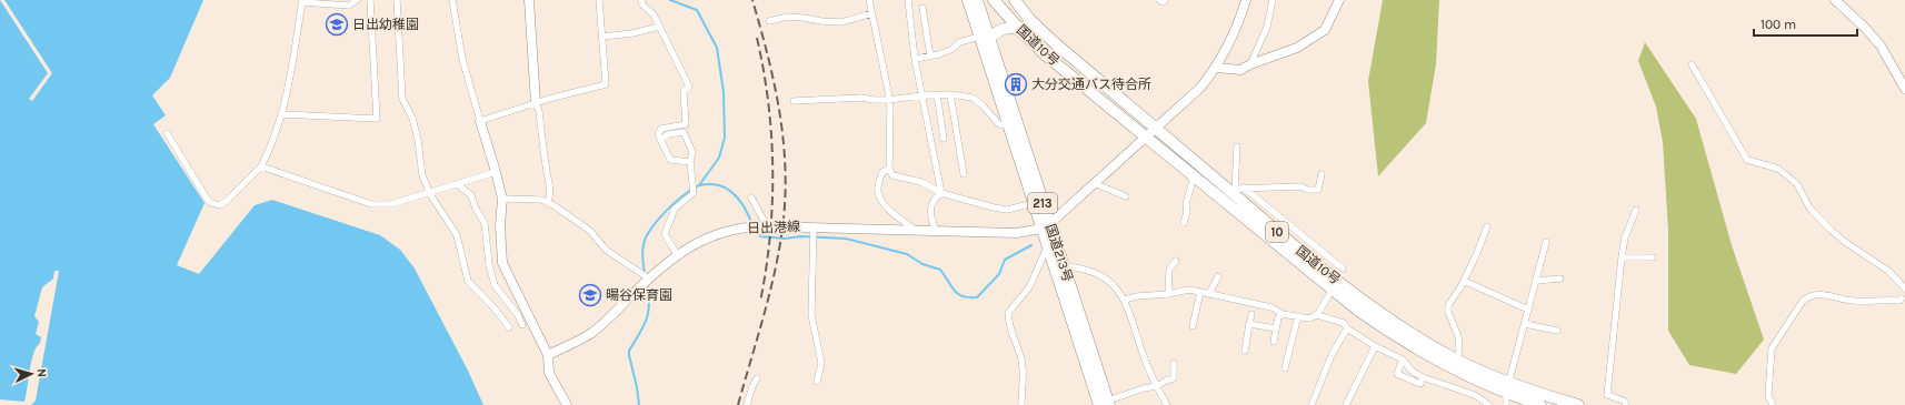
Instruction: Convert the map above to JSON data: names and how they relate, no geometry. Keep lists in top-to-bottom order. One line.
{"streets":{"highway":["国道10号","213","10","国道213号"],"street":["日出港線"]},"crossings":[["日出港線","国道213号"]],"places":{"school or university":["日出幼稚園","暘谷保育園"],"building":["大分交通バス待合所"]},"scale_bar":"100 m","north":"right"}
